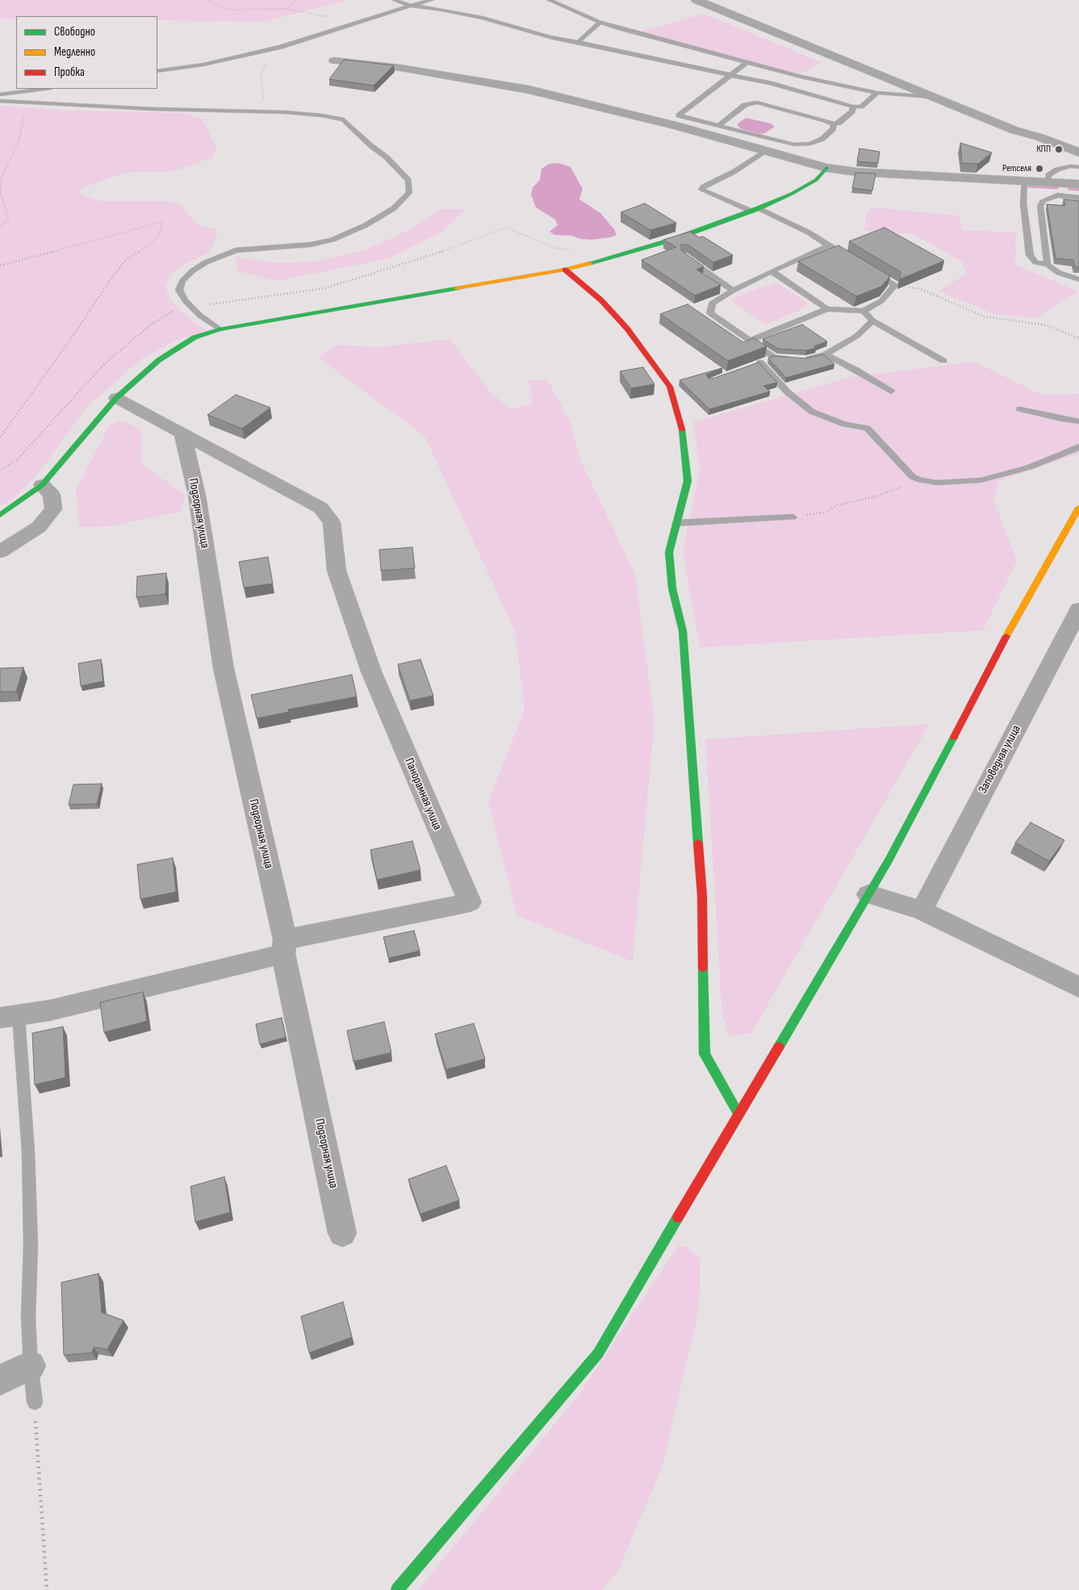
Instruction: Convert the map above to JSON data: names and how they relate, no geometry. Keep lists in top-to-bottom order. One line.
{"streets":{"street":["Подгорная улица","Заповедная улица","Панорамная улица"]},"crossings":[["Подгорная улица","Панорамная улица"]],"places":["КПП","Ретселя"],"legend":["Свободно","Медленно","Пробка"]}
